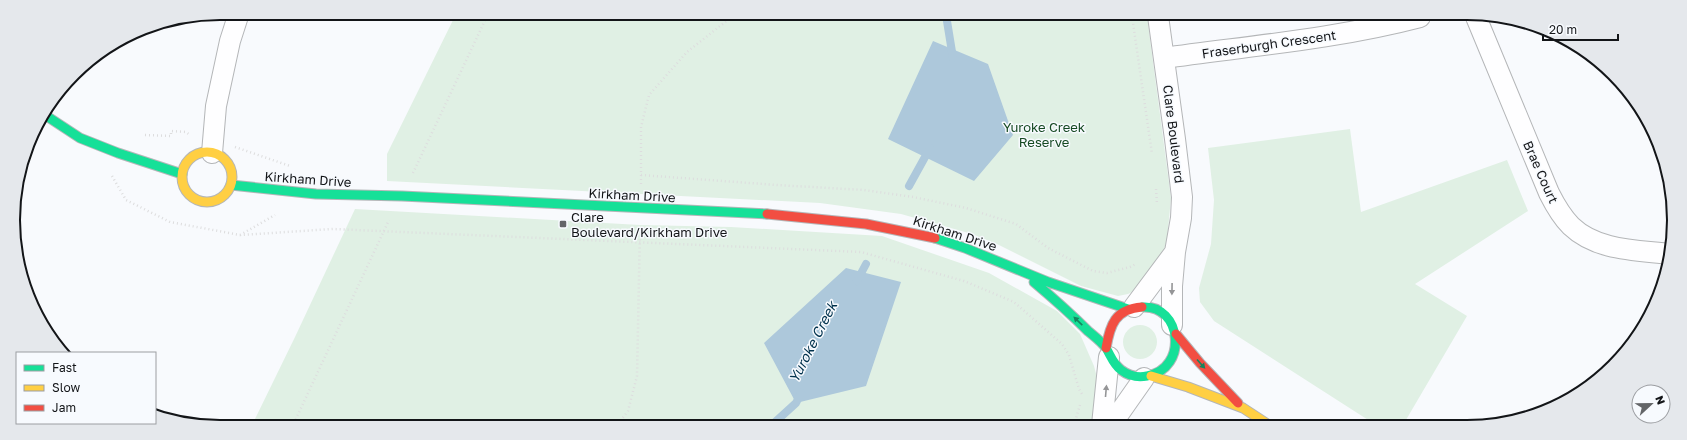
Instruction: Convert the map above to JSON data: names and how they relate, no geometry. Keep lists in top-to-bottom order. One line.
{"streets":{"street":["Fraserburgh Crescent","Clare Boulevard","Brae Court","Kirkham Drive"]},"crossings":[["Fraserburgh Crescent","Clare Boulevard"],["Clare Boulevard","Kirkham Drive"]],"water":["Yuroke Creek"],"parks":["Yuroke Creek Reserve"],"places":{"transit":["Clare Boulevard/Kirkham Drive"]},"legend":["Fast","Slow","Jam"],"scale_bar":"20 m","north":"right"}
